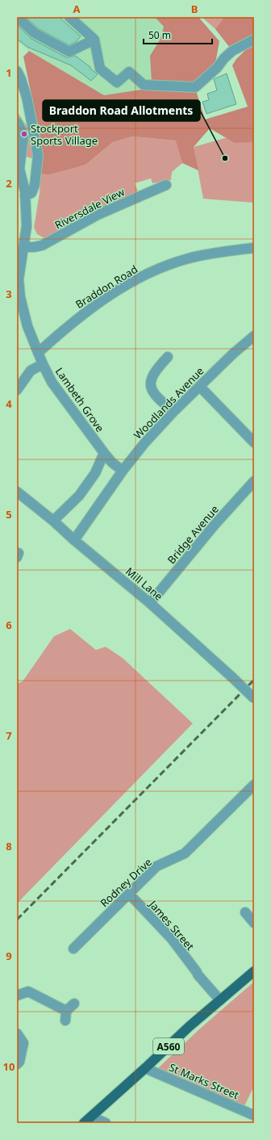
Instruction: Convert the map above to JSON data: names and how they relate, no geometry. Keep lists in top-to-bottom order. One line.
{"streets":{"main road":["A560"],"street":["Riversdale View","Braddon Road","Lambeth Grove","Woodlands Avenue","Bridge Avenue","Mill Lane","Rodney Drive","James Street","St Marks Street"]},"crossings":[["Riversdale View","Lambeth Grove"],["Braddon Road","Lambeth Grove"],["Lambeth Grove","Woodlands Avenue"],["Woodlands Avenue","Mill Lane"],["Bridge Avenue","Mill Lane"],["Rodney Drive","James Street"],["James Street","A560"],["A560","St Marks Street"]],"places":["Stockport Sports Village","Braddon Road Allotments"],"scale_bar":"50 m","grid":{"columns":["A","B"],"rows":["1","2","3","4","5","6","7","8","9","10"]}}
